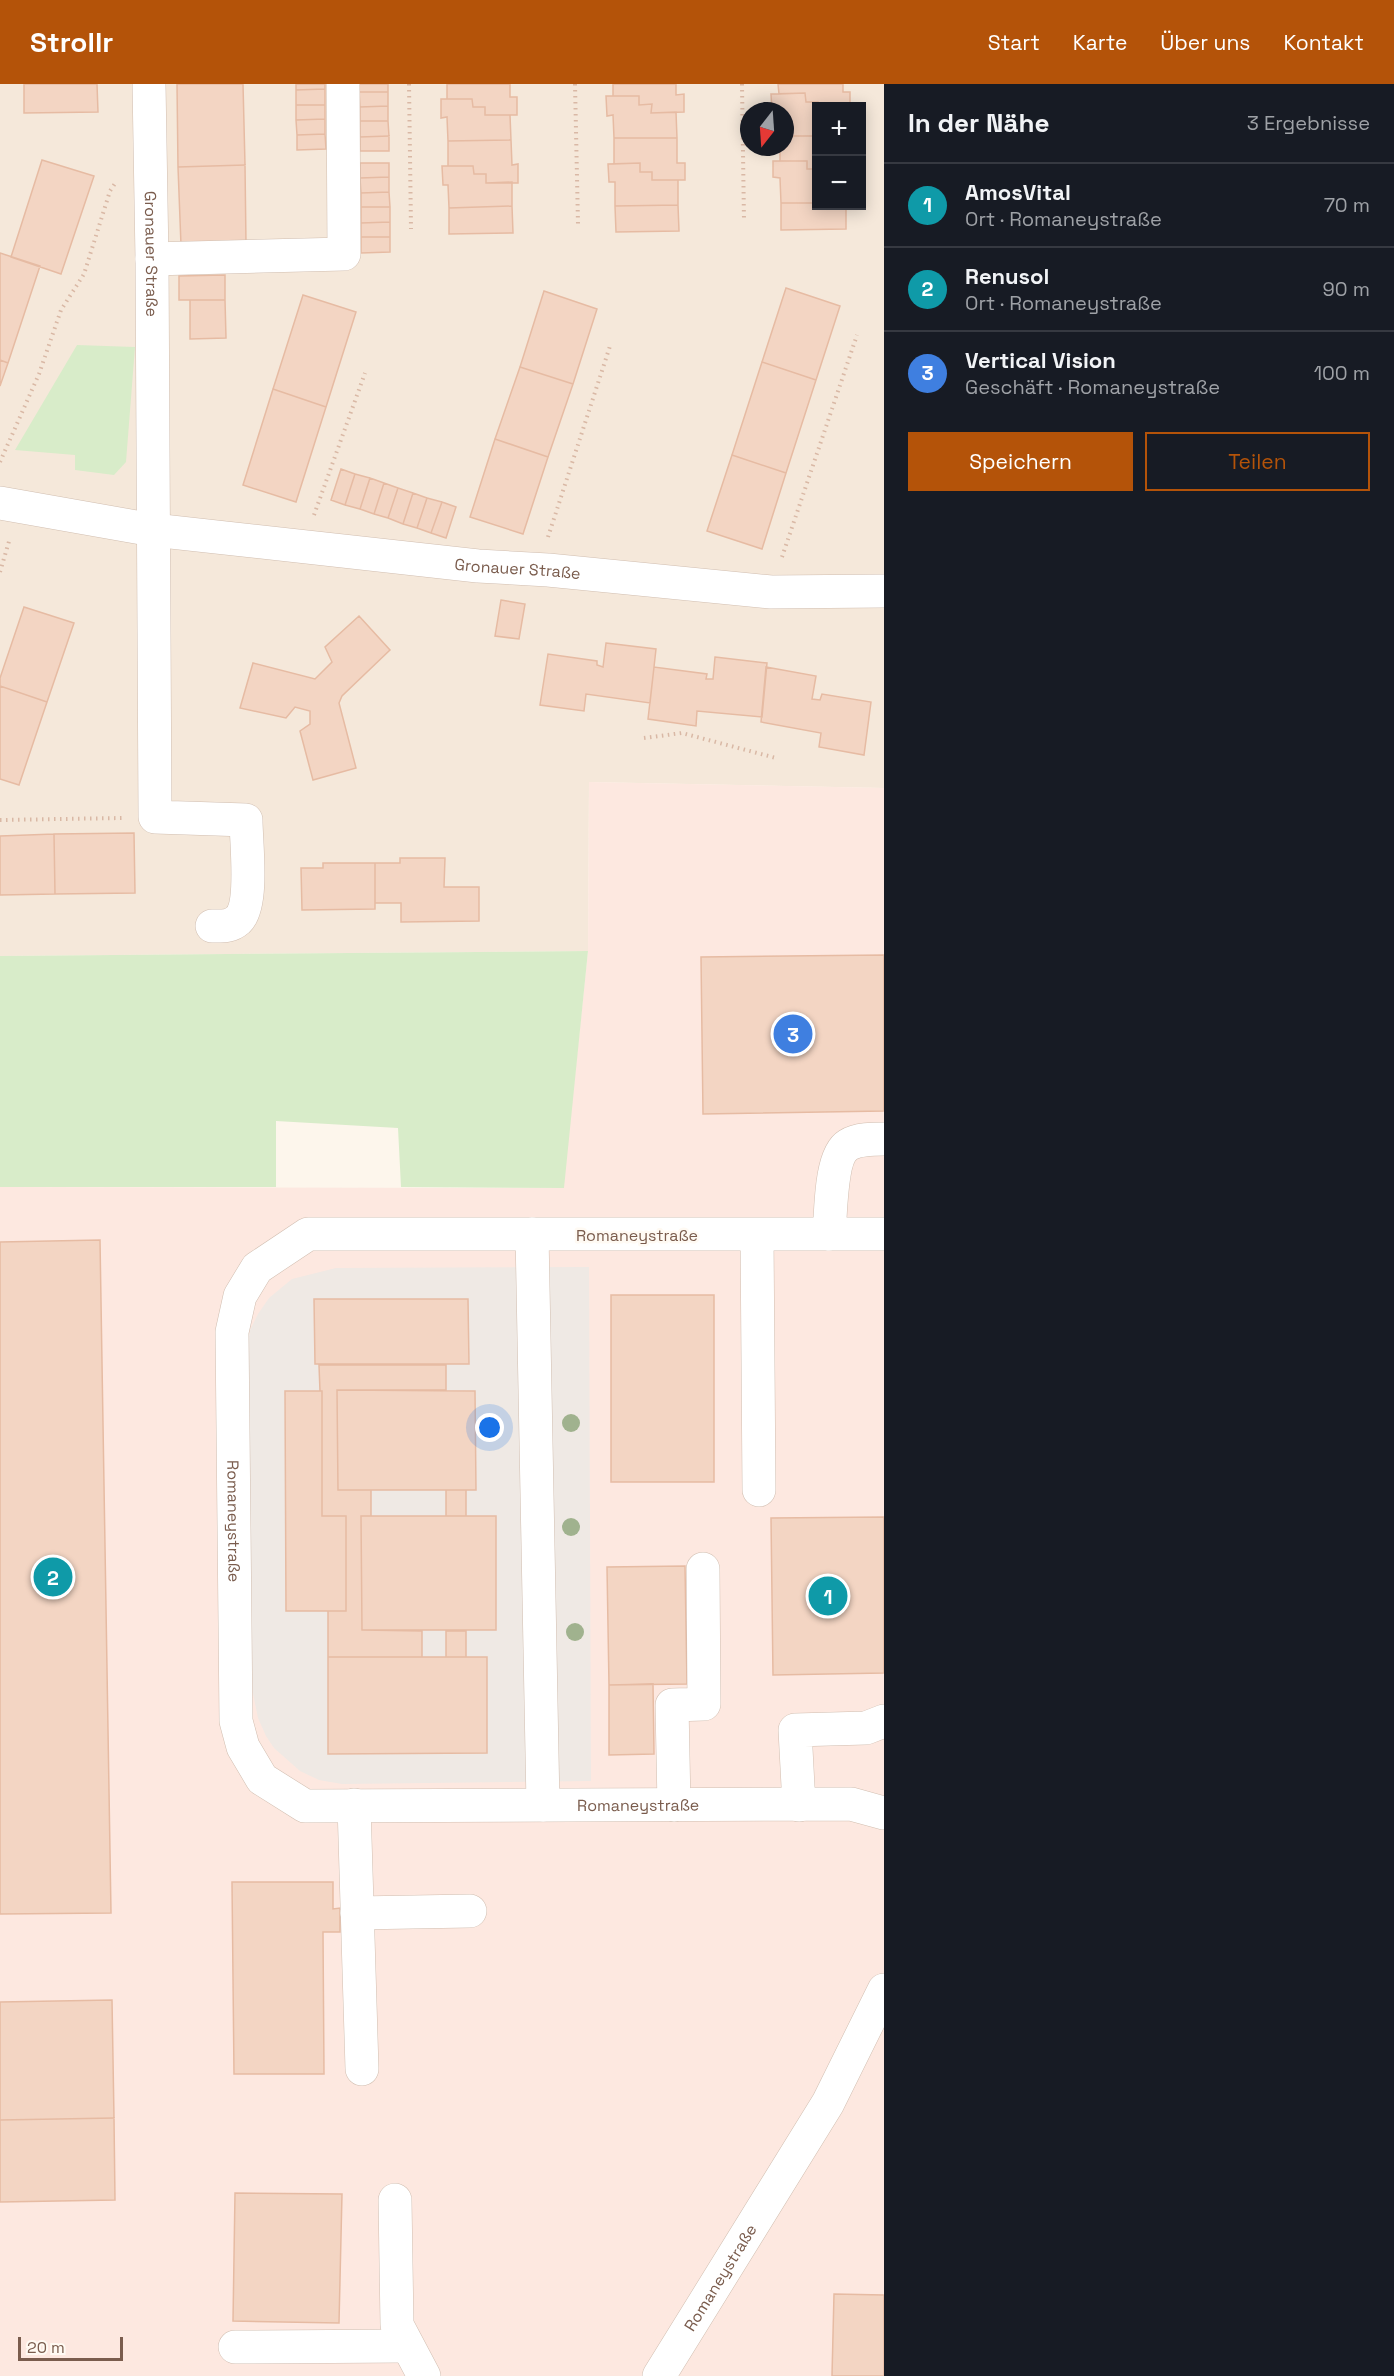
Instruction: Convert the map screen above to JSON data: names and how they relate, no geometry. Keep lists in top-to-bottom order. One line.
{"streets":{"street":["Gronauer Straße","Romaneystraße"]},"scale_bar":"20 m","north":"bottom","page":{"header":"Strollr","nav":["Start","Karte","Über uns","Kontakt"],"heading":["In der Nähe","3 Ergebnisse"],"map_buttons":["+","−"],"list":[{"mark":"1","name":"AmosVital","note":"Ort · Romaneystraße","value":"70 m"},{"mark":"2","name":"Renusol","note":"Ort · Romaneystraße","value":"90 m"},{"mark":"3","name":"Vertical Vision","note":"Geschäft · Romaneystraße","value":"100 m"}],"buttons":["Speichern","Teilen"],"pins":["3","2","1"],"scale":"20 m"}}
